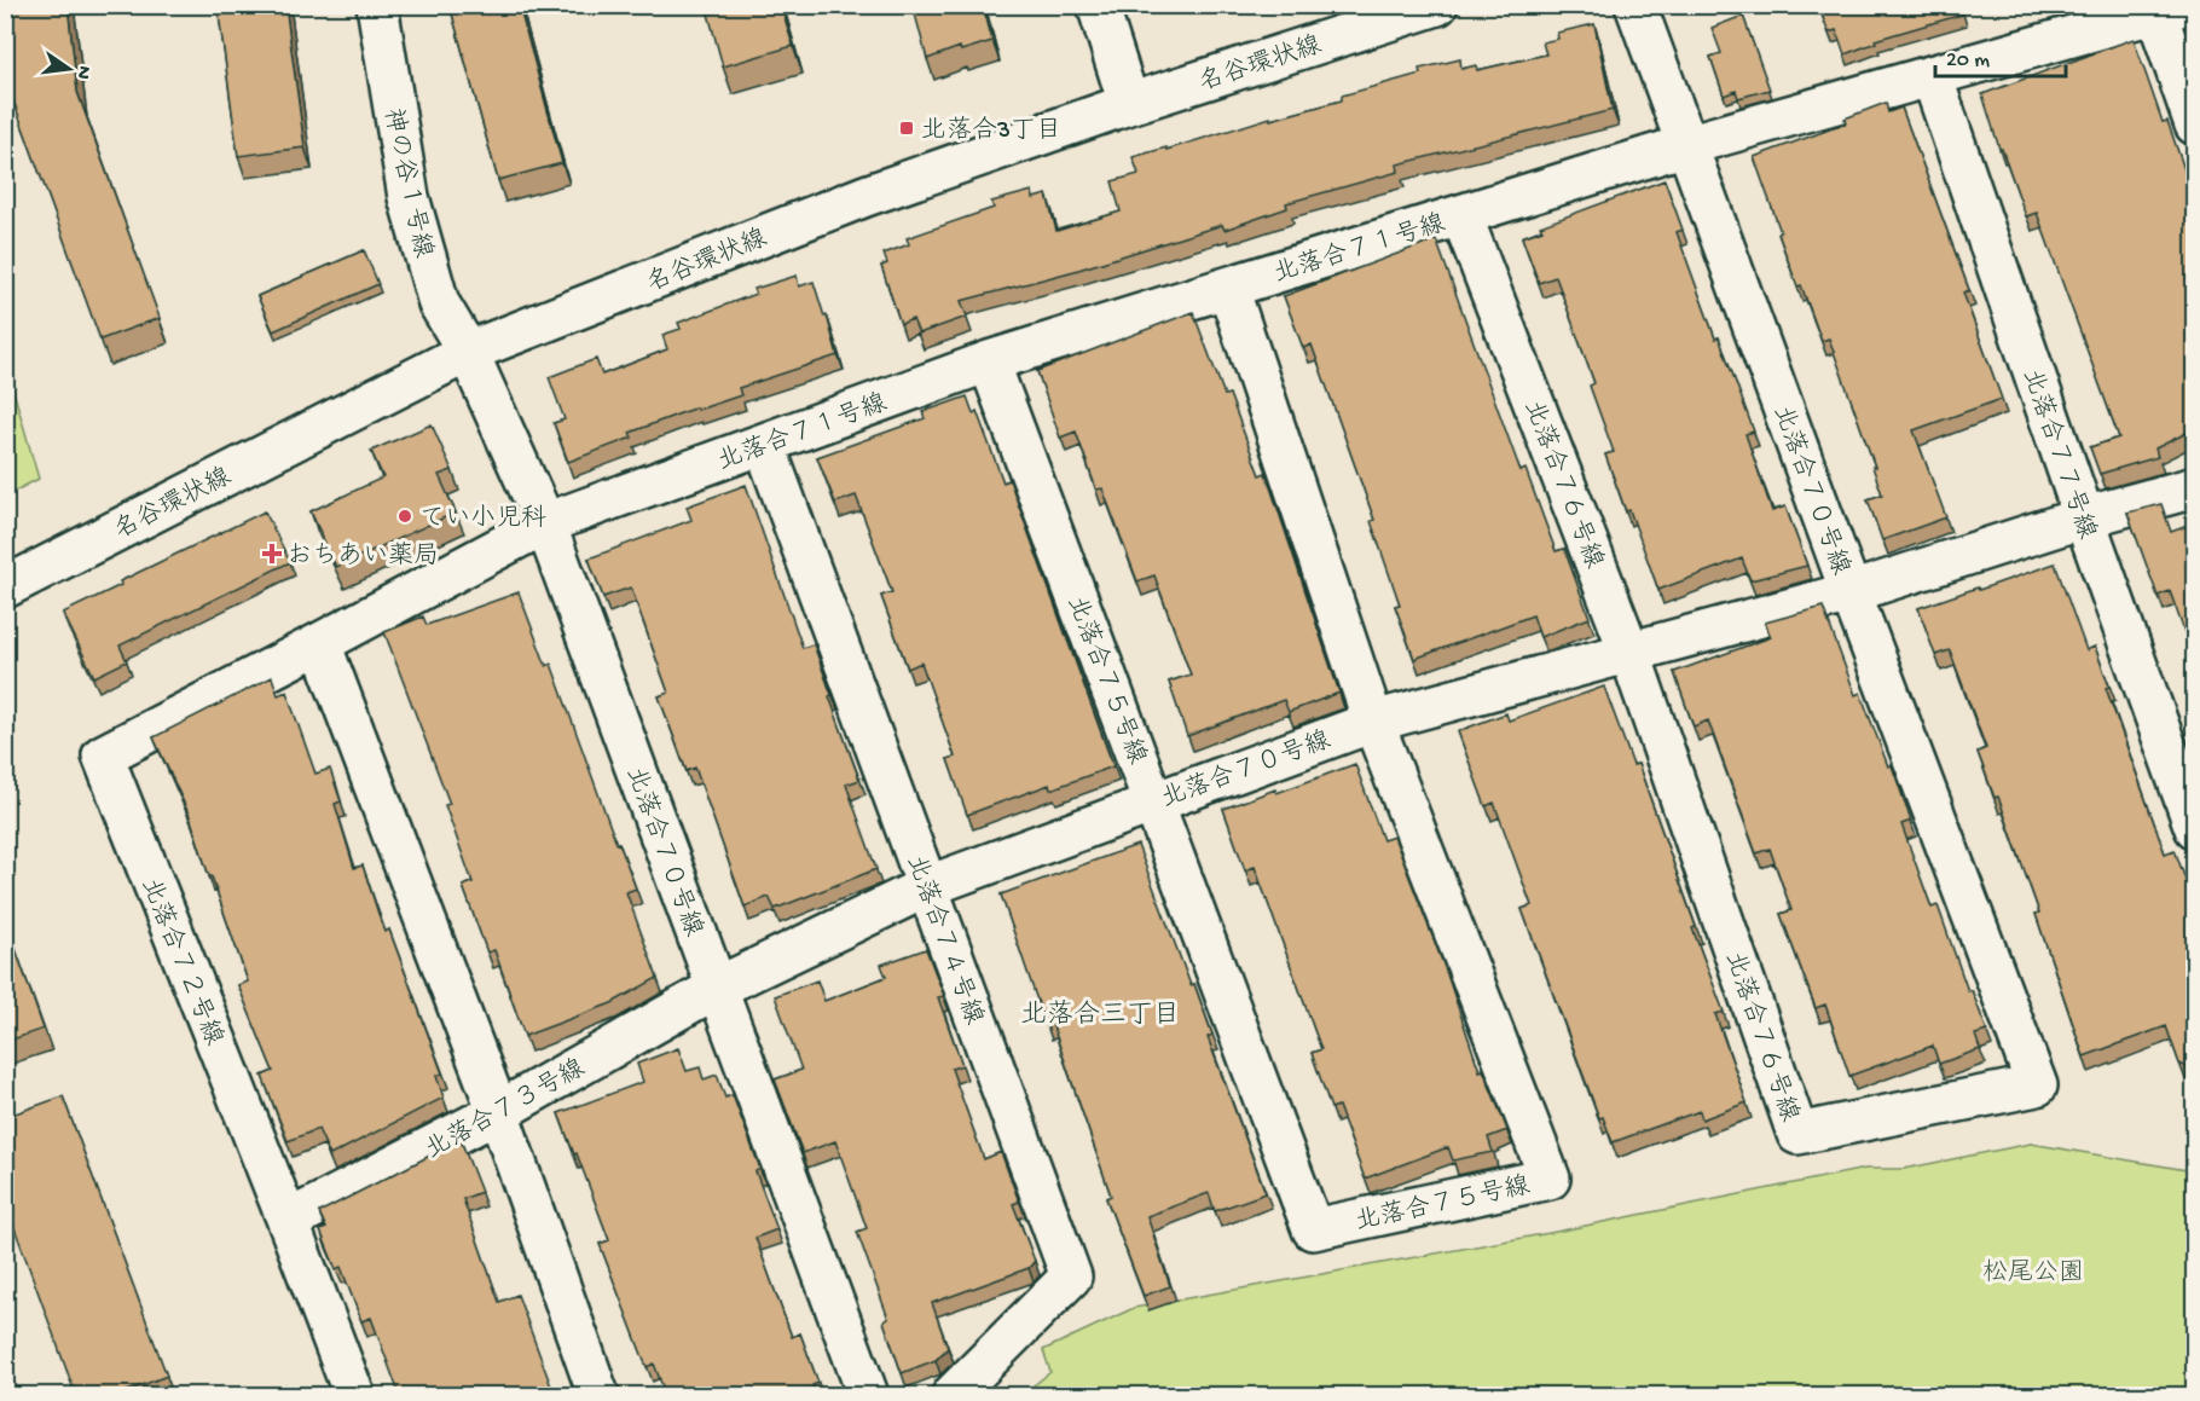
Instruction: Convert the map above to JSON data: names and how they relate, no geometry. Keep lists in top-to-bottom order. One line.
{"streets":{"street":["名谷環状線","神の谷１号線","北落合７１号線","北落合７７号線","北落合７６号線","北落合７０号線","北落合７５号線","北落合７４号線","北落合７２号線","北落合７３号線"]},"crossings":[["名谷環状線","神の谷１号線"],["名谷環状線","北落合７０号線"],["神の谷１号線","北落合７０号線"],["北落合７１号線","北落合７７号線"],["北落合７１号線","北落合７６号線"],["北落合７１号線","北落合７０号線"],["北落合７１号線","北落合７５号線"],["北落合７１号線","北落合７４号線"],["北落合７１号線","北落合７２号線"],["北落合７６号線","北落合７０号線"],["北落合７０号線","北落合７５号線"],["北落合７０号線","北落合７４号線"],["北落合７０号線","北落合７２号線"],["北落合７０号線","北落合７３号線"],["北落合７２号線","北落合７３号線"]],"districts":["北落合三丁目"],"parks":["松尾公園"],"places":{"transit":["北落合3丁目"],"other":["てい小児科"],"health":["おちあい薬局"]},"scale_bar":"20 m","north":"right"}
